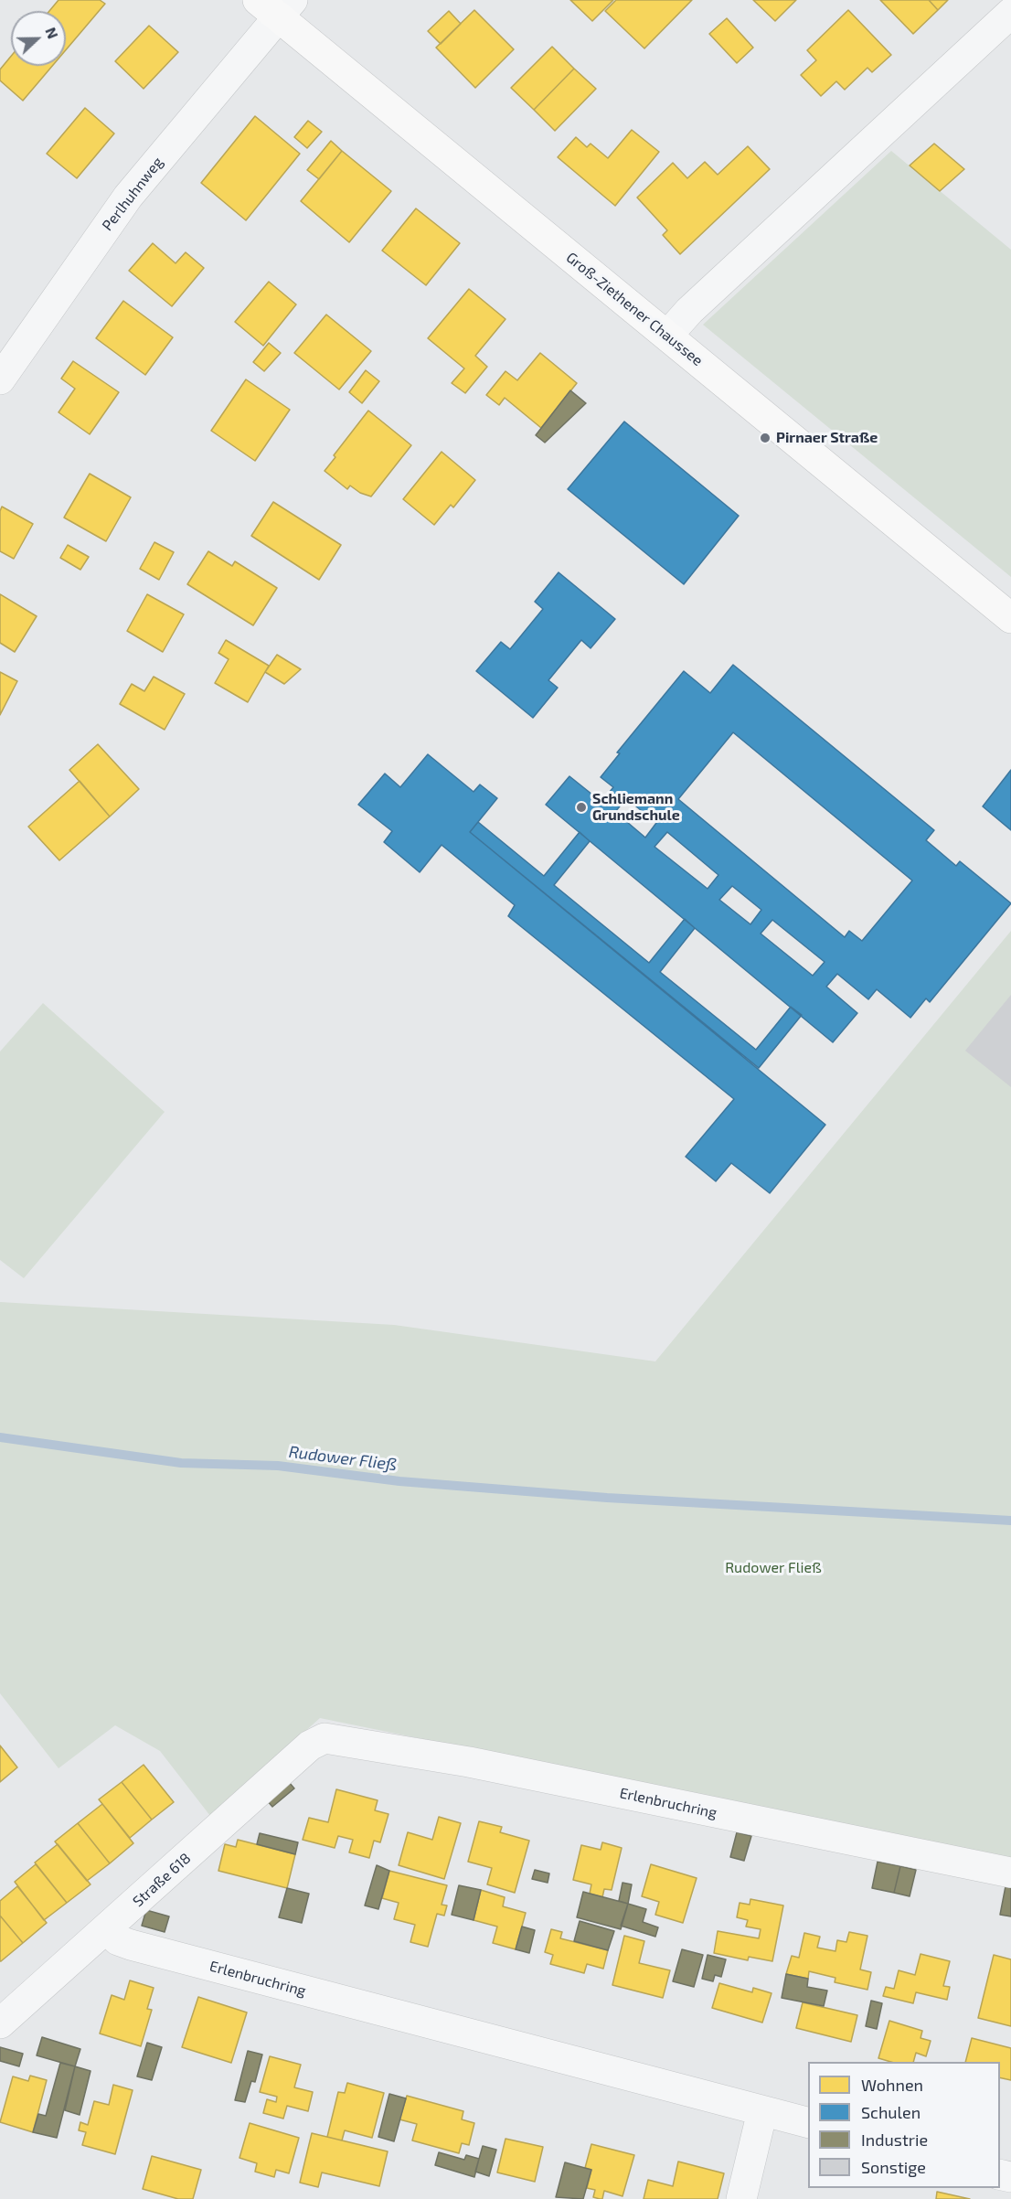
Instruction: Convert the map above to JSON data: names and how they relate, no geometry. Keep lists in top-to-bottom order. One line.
{"streets":{"street":["Perlhuhnweg","Groß-Ziethener Chaussee","Erlenbruchring","Straße 618"]},"crossings":[["Perlhuhnweg","Groß-Ziethener Chaussee"],["Erlenbruchring","Straße 618"]],"water":["Rudower Fließ"],"parks":["Rudower Fließ"],"places":["Pirnaer Straße","Schliemann Grundschule"],"legend":["Wohnen","Schulen","Industrie","Sonstige"],"north":"right"}
